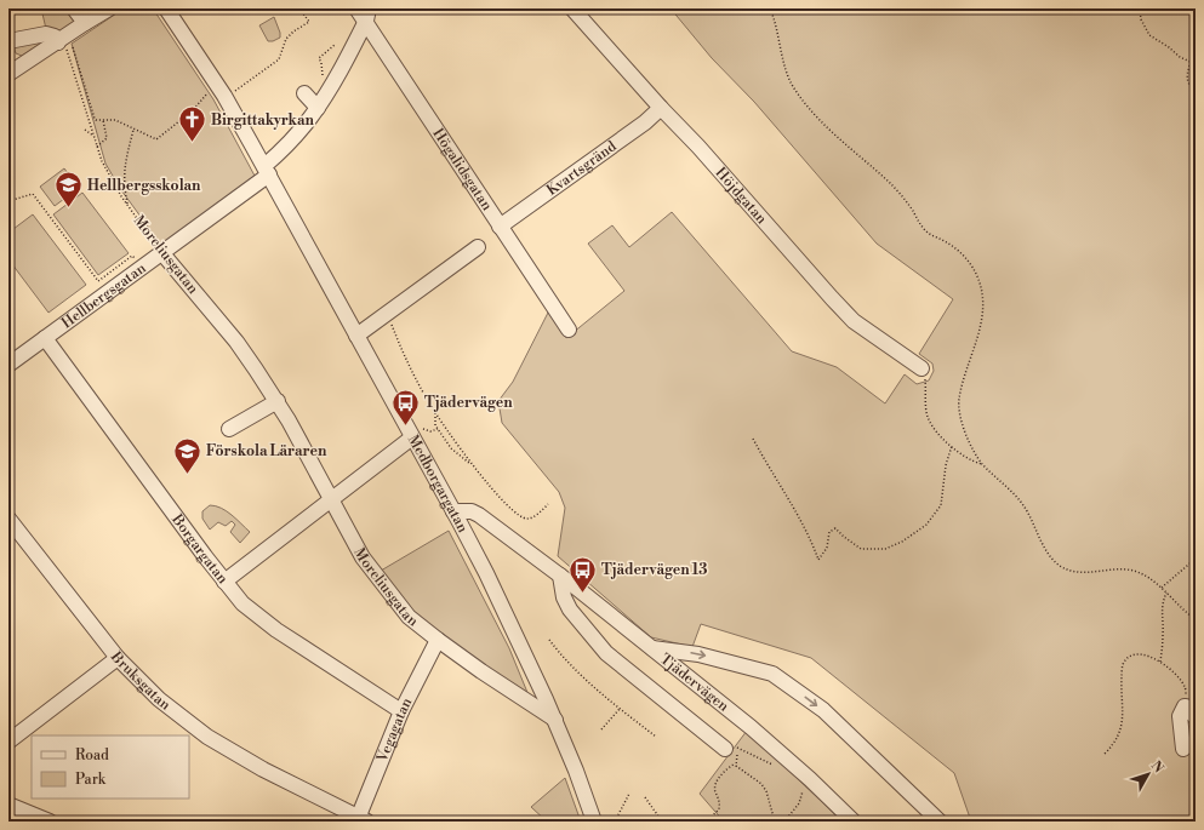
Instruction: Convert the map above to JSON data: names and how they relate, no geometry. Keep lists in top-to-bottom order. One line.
{"streets":{"street":["Kvartsgränd","Högalidsgatan","Höjdgatan","Moreliusgatan","Hellbergsgatan","Medborgargatan","Borgargatan","Bruksgatan","Tjädervägen","Vegagatan"]},"crossings":[["Kvartsgränd","Högalidsgatan"],["Kvartsgränd","Höjdgatan"],["Högalidsgatan","Hellbergsgatan"],["Moreliusgatan","Hellbergsgatan"],["Moreliusgatan","Medborgargatan"],["Moreliusgatan","Vegagatan"],["Hellbergsgatan","Medborgargatan"],["Hellbergsgatan","Borgargatan"],["Medborgargatan","Tjädervägen"],["Borgargatan","Vegagatan"],["Bruksgatan","Vegagatan"]],"places":{"church":["Birgittakyrkan"],"school or university":["Hellbergsskolan","Förskola Läraren"],"bus stop":["Tjädervägen","Tjädervägen 13"]},"legend":["Road","Park"],"north":"top right"}
